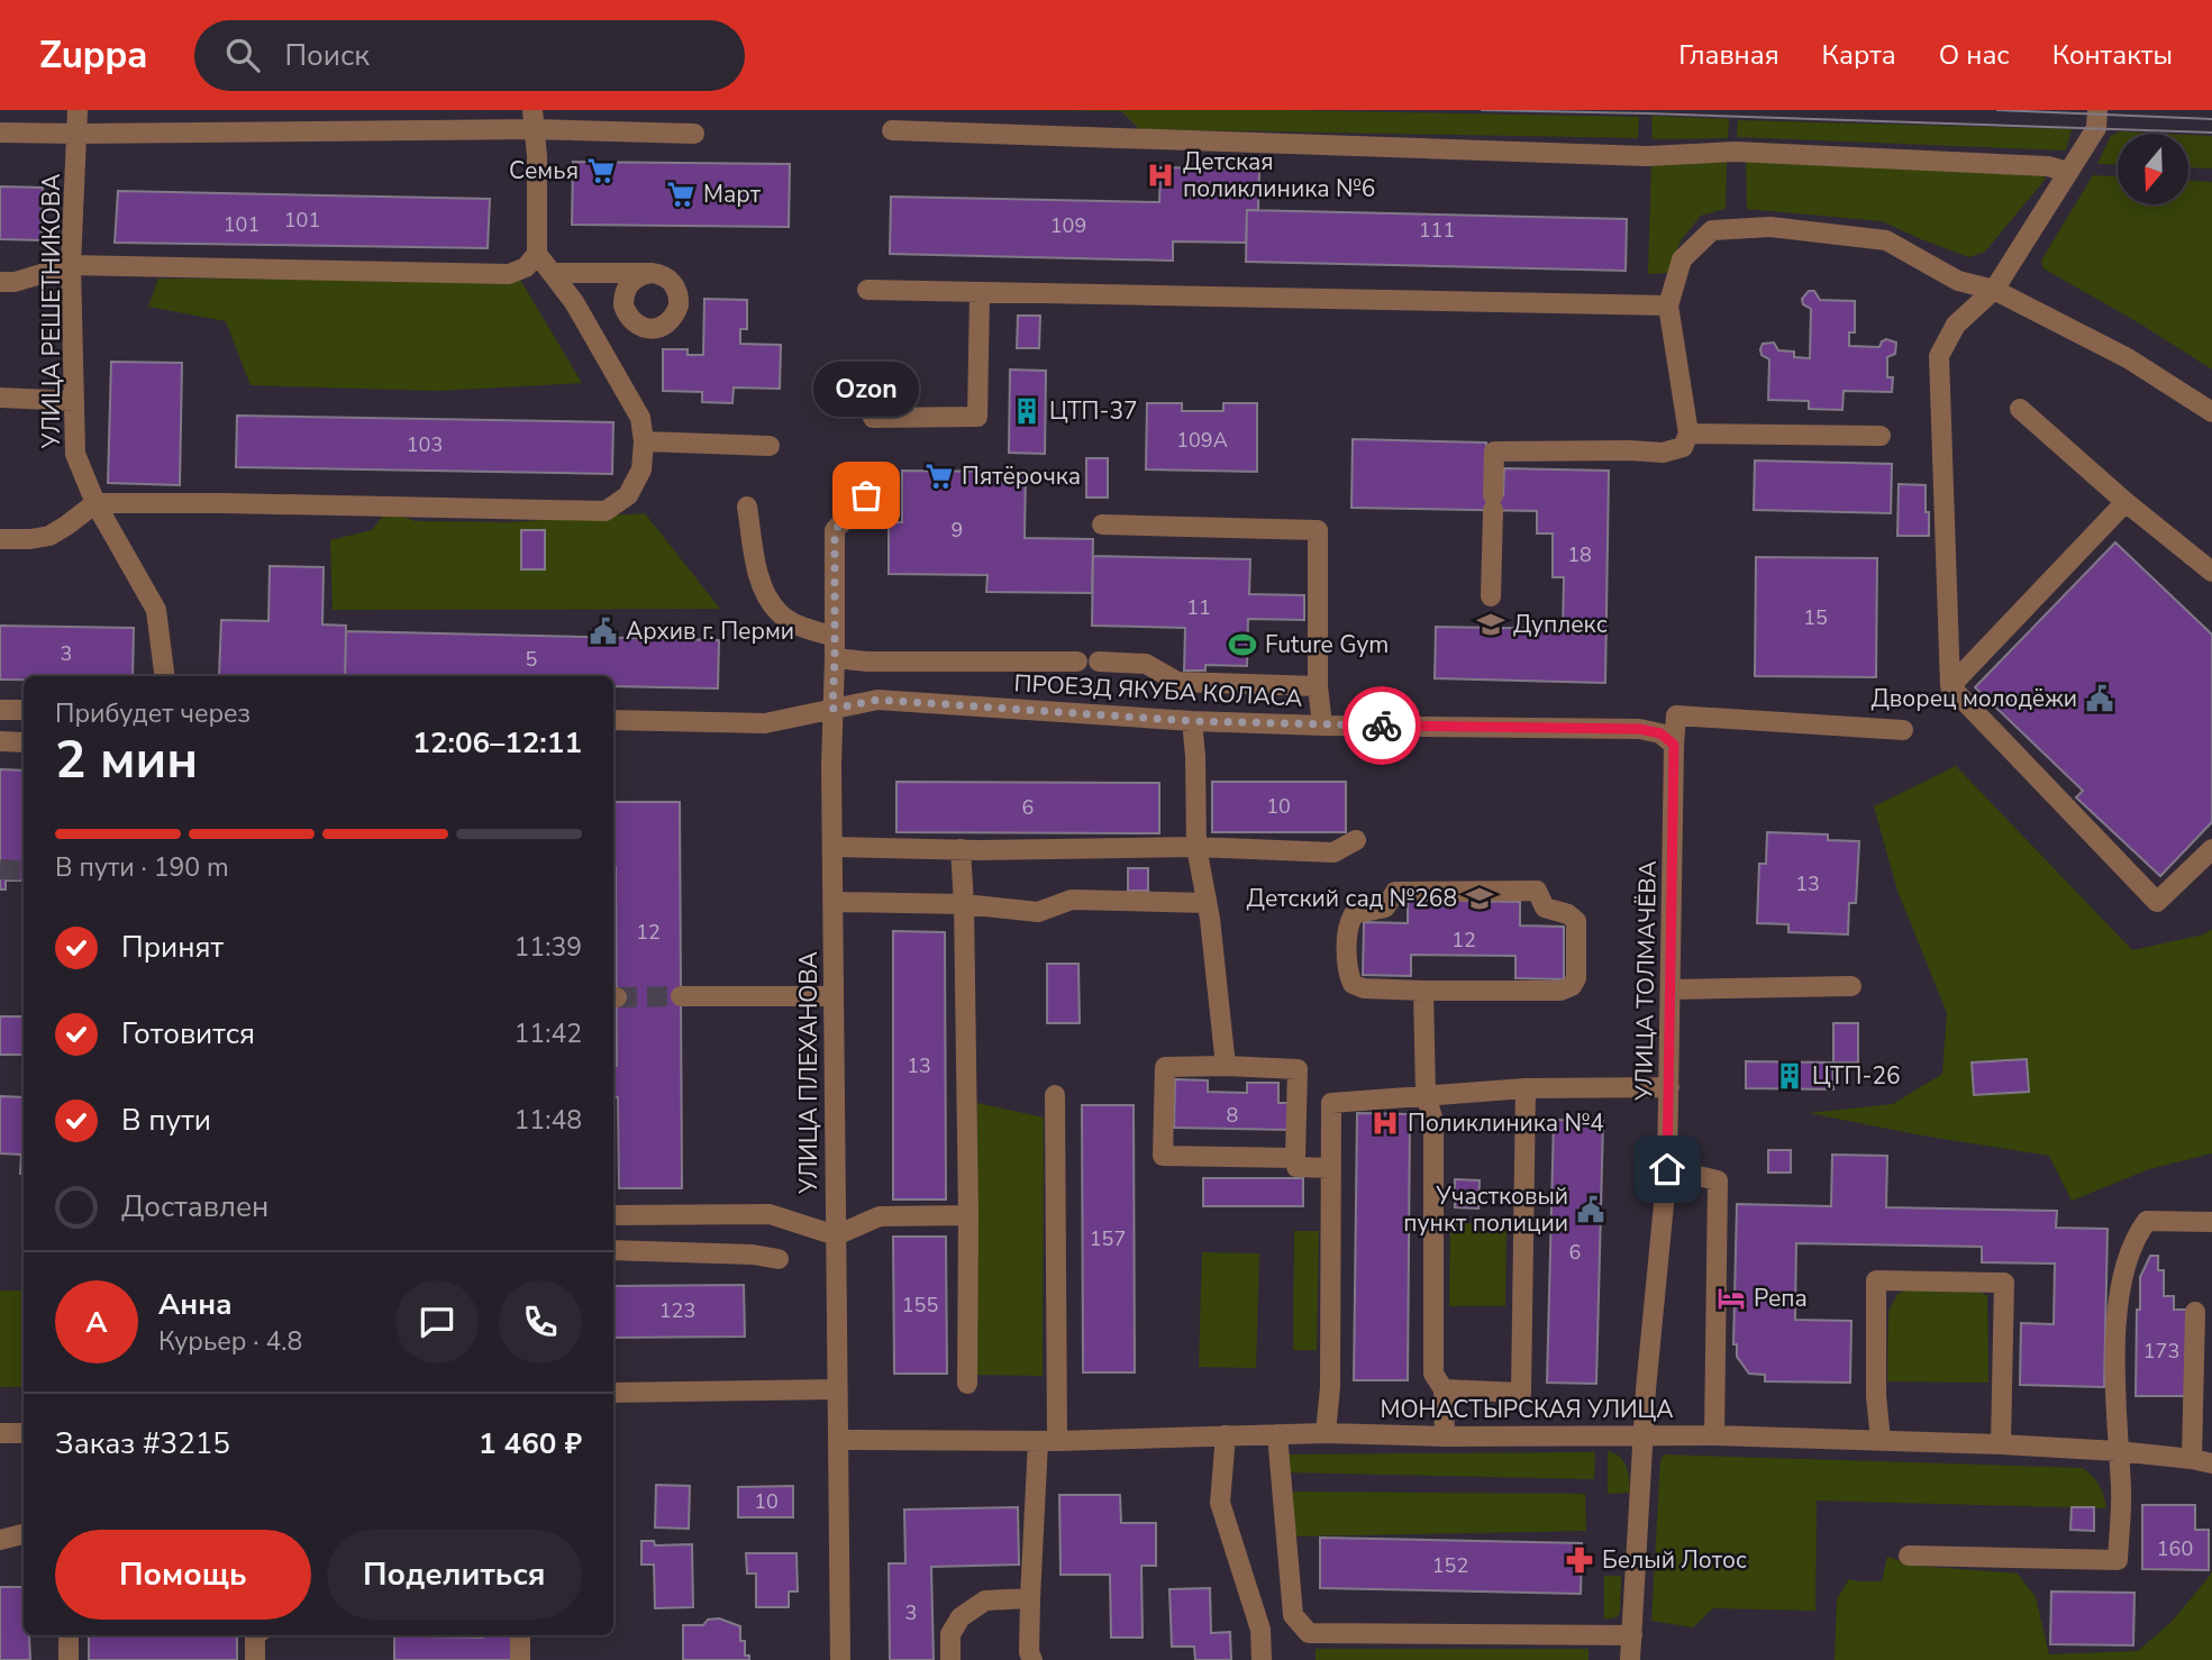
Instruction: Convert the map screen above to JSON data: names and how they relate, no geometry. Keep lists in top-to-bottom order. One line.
{"streets":{"street":["УЛИЦА РЕШЕТНИКОВА","ПРОЕЗД ЯКУБА КОЛАСА","УЛИЦА ТОЛМАЧЁВА","УЛИЦА ПЛЕХАНОВА","МОНАСТЫРСКАЯ УЛИЦА"]},"crossings":[["ПРОЕЗД ЯКУБА КОЛАСА","УЛИЦА ТОЛМАЧЁВА"],["ПРОЕЗД ЯКУБА КОЛАСА","УЛИЦА ПЛЕХАНОВА"],["УЛИЦА ТОЛМАЧЁВА","МОНАСТЫРСКАЯ УЛИЦА"],["УЛИЦА ПЛЕХАНОВА","МОНАСТЫРСКАЯ УЛИЦА"]],"places":{"supermarket":["Семья","Март","Пятёрочка"],"hospital":["Детская поликлиника №6","Поликлиника №4"],"building":["ЦТП-37","ЦТП-26"],"other":["Ozon"],"school or university":["Дуплекс","Детский сад №268"],"public building":["Архив г. Перми","Дворец молодёжи","Участковый пункт полиции"],"sports":["Future Gym"],"hotel":["Репа"],"pharmacy":["Белый Лотос"]},"house_numbers":["101","101","109","111","109А","103","9","18","11","15","3","5","10","6","13","12","12","13","8","157","6","155","123","173","10","160","152","3"],"north":"bottom","page":{"header":"Zuppa","search":"Поиск","nav":["Главная","Карта","О нас","Контакты"],"bubble":"Ozon","heading":["2 мин","Прибудет через","12:06–12:11"],"panel":["Анна","Курьер · 4.8","Заказ #3215","1 460 ₽"],"bar":"В пути · 190 m","list":[["Принят","11:39"],["Готовится","11:42"],["В пути","11:48"],"Доставлен"],"round":"А","buttons":["Помощь","Поделиться"]}}
